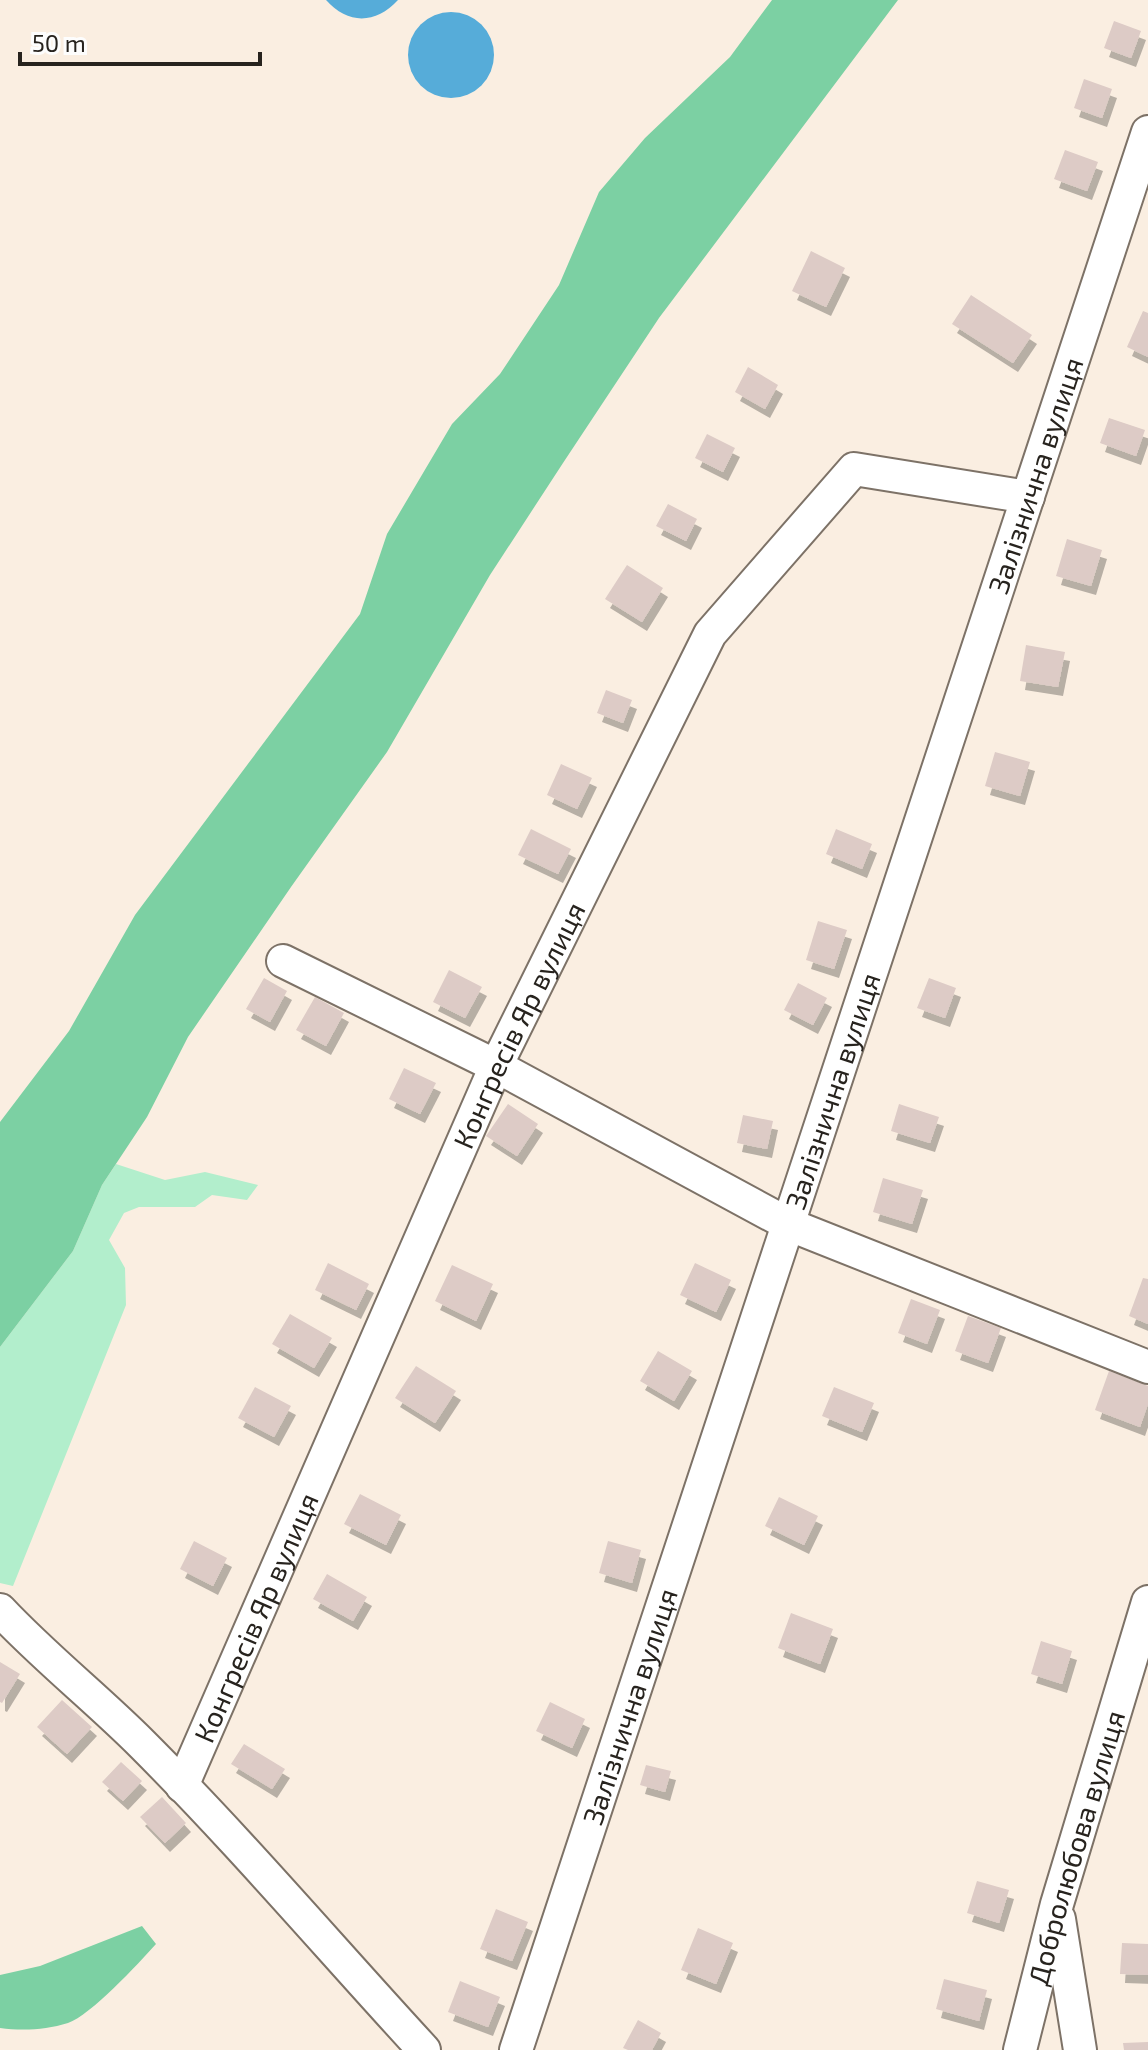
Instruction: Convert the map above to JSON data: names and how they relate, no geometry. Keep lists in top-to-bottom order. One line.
{"streets":{"street":["Залізнична вулиця","Конгресів Яр вулиця","Добролюбова вулиця"]},"crossings":[["Залізнична вулиця","Конгресів Яр вулиця"]],"scale_bar":"50 m"}
